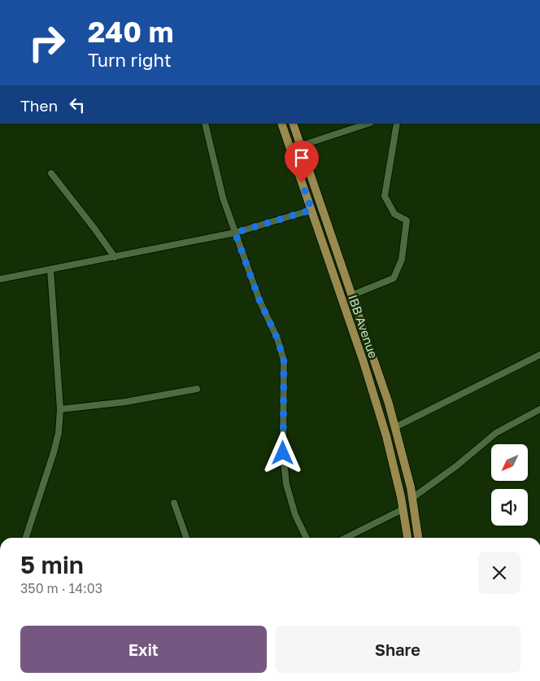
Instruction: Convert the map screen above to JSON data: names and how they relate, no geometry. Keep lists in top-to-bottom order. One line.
{"streets":{"main road":["IBB Avenue"]},"north":"bottom left","page":{"turn":["240 m","Turn right"],"then":"Then","heading":["5 min","350 m · 14:03"],"buttons":["Exit","Share"]}}
